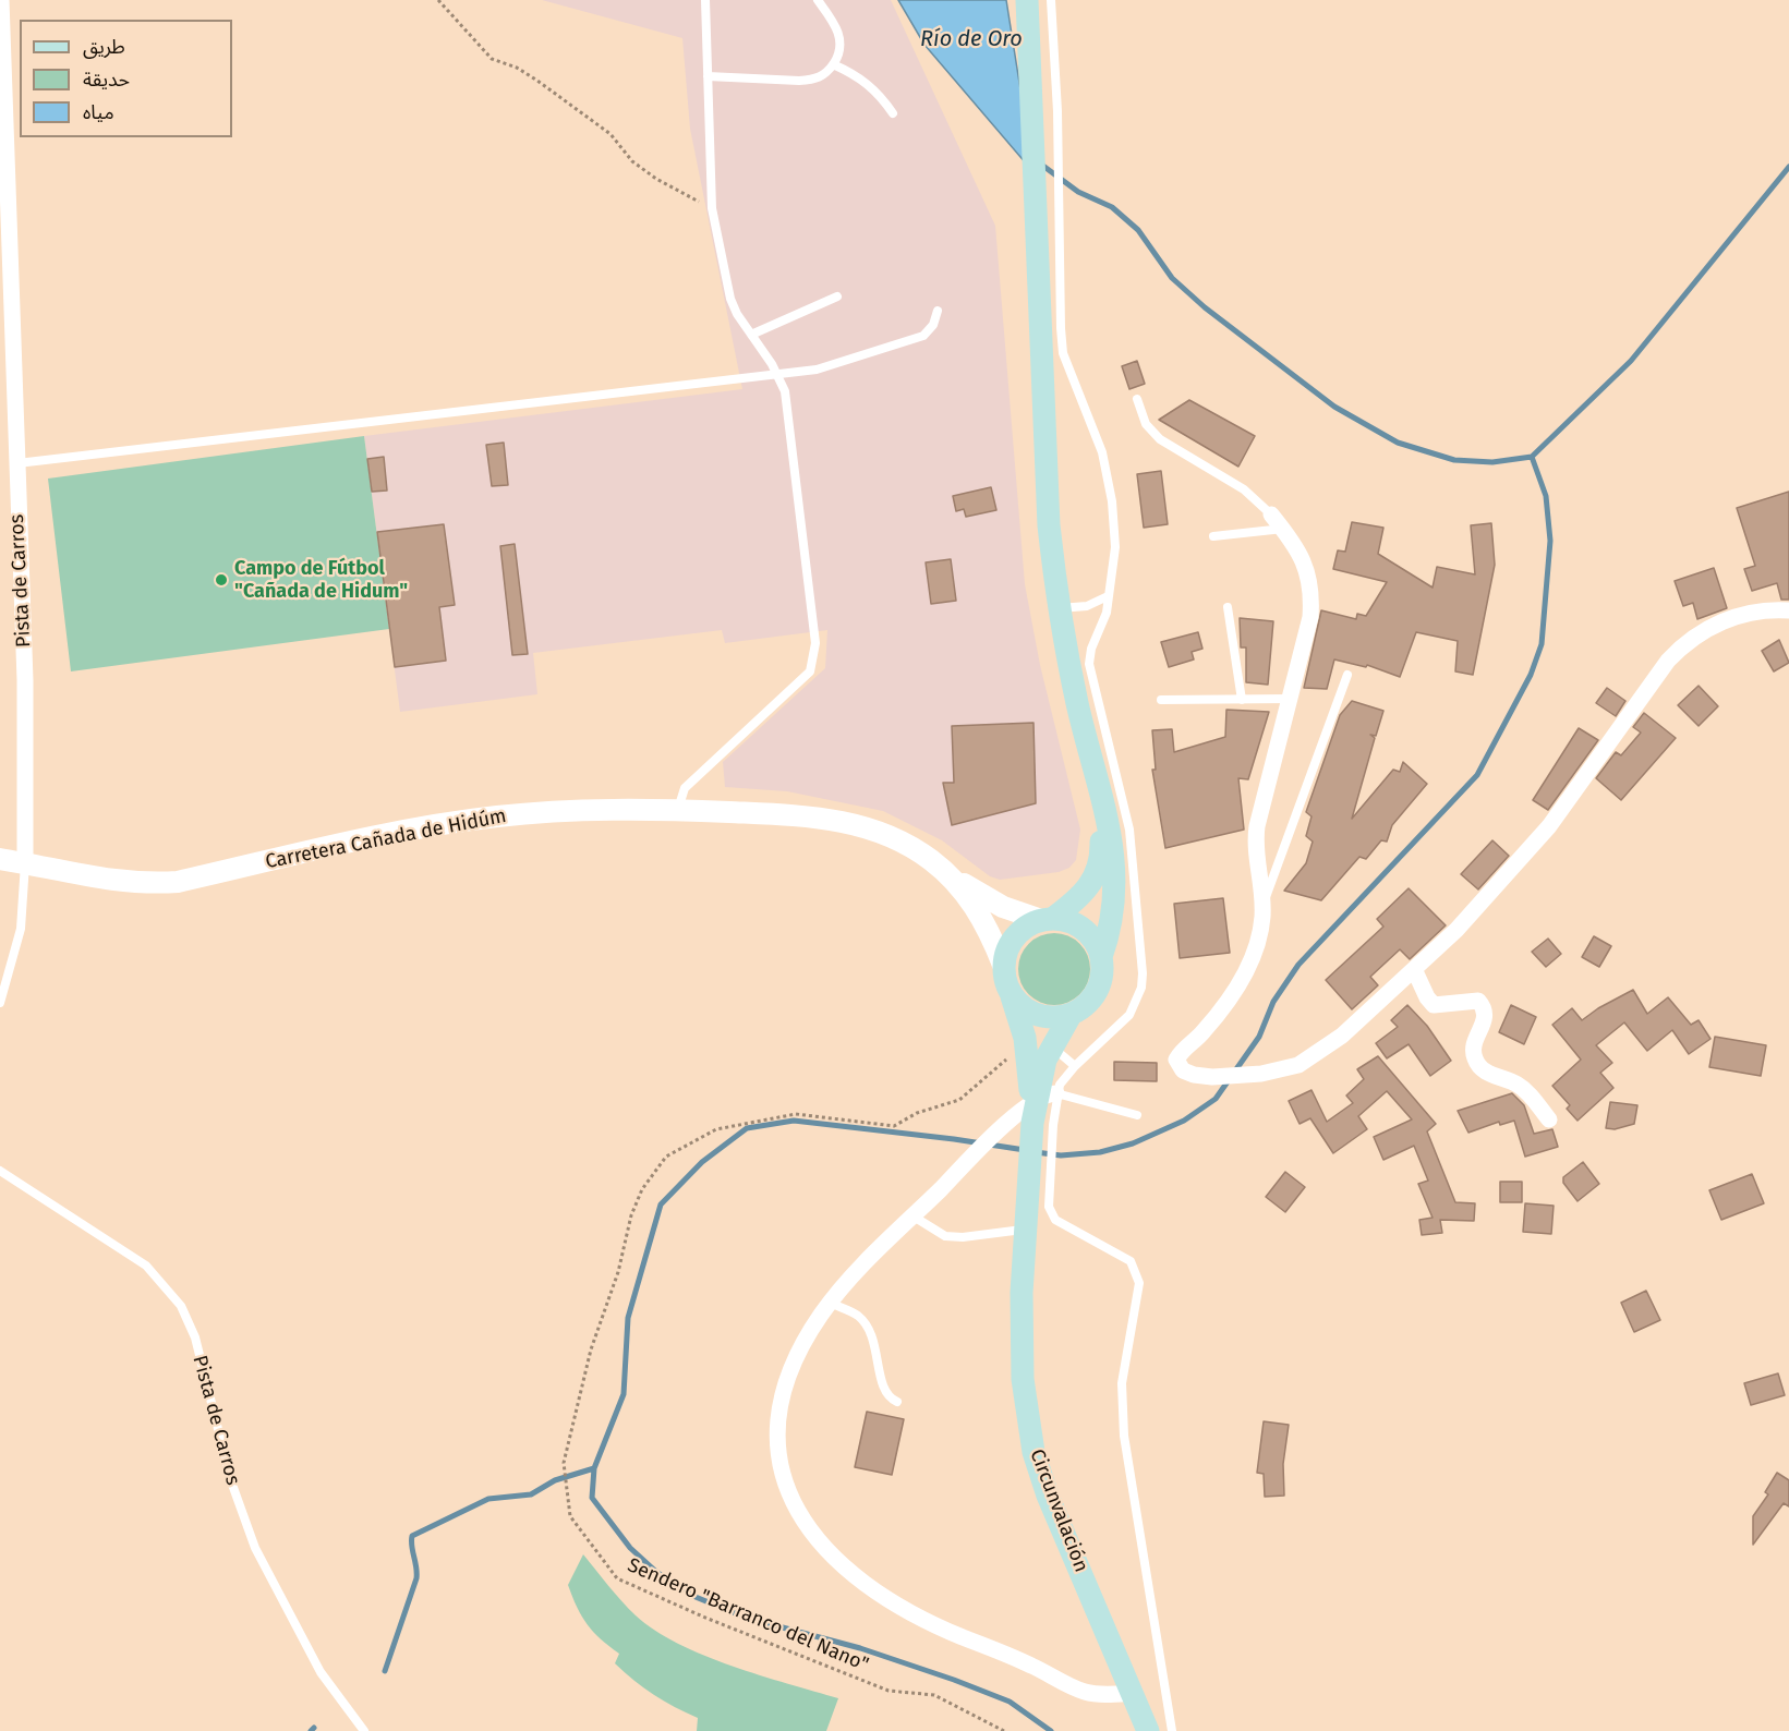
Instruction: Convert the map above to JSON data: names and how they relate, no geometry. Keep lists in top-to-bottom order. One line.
{"streets":{"main road":["Circunvalación"],"street":["Pista de Carros","Carretera Cañada de Hidúm"],"path":["Sendero \"Barranco del Nano\""]},"crossings":[["Pista de Carros","Carretera Cañada de Hidúm"]],"water":["Río de Oro"],"places":["Campo de Fútbol \"Cañada de Hidum\""],"legend":["طريق","حديقة","مياه"]}
